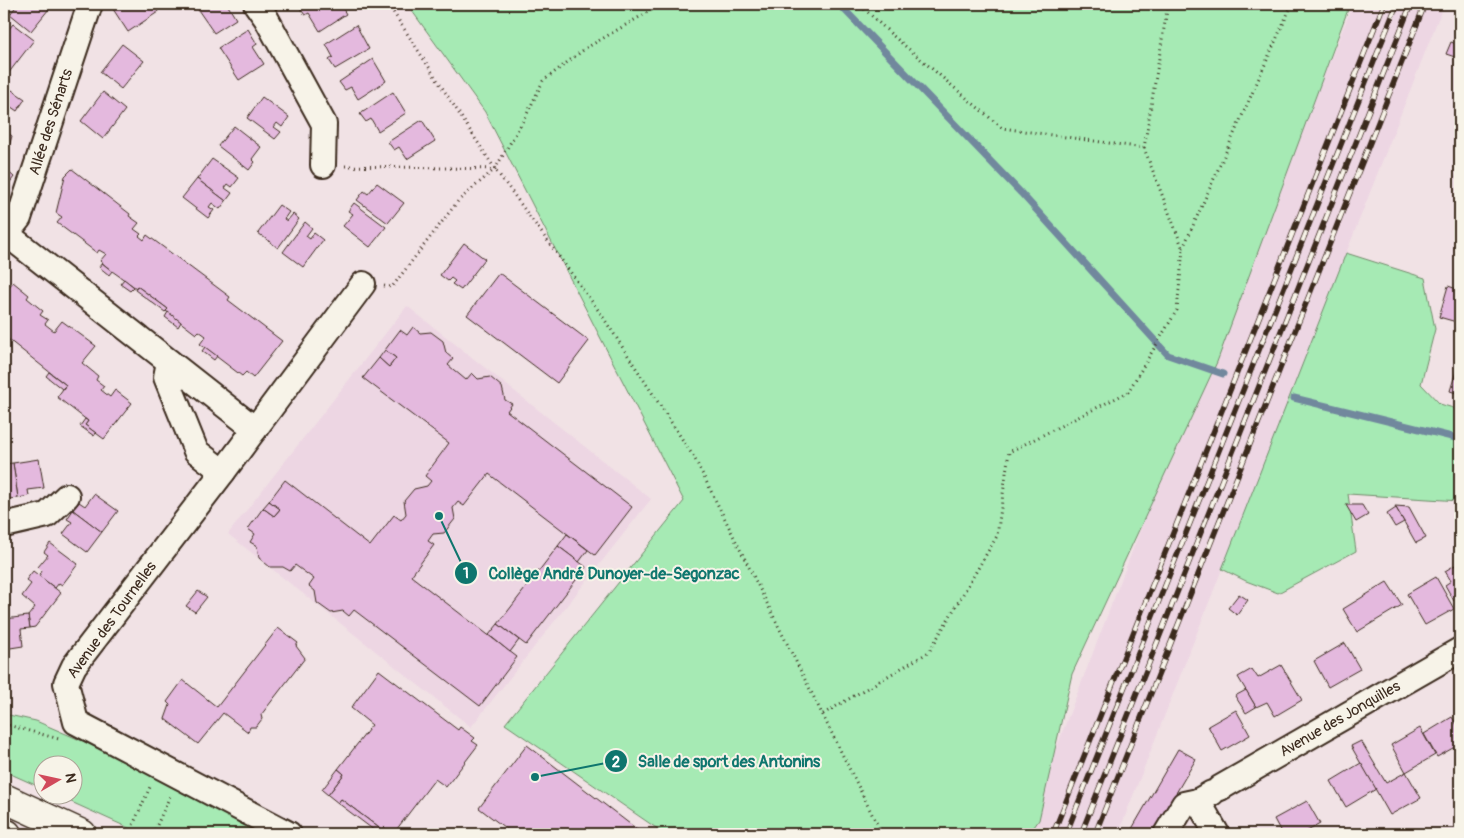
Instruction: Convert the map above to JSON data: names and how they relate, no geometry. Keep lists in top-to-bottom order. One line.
{"streets":{"street":["Allée des Sénarts","Avenue des Tournelles","Avenue des Jonquilles"]},"places":["Collège André Dunoyer-de-Segonzac","Salle de sport des Antonins"],"north":"right"}
